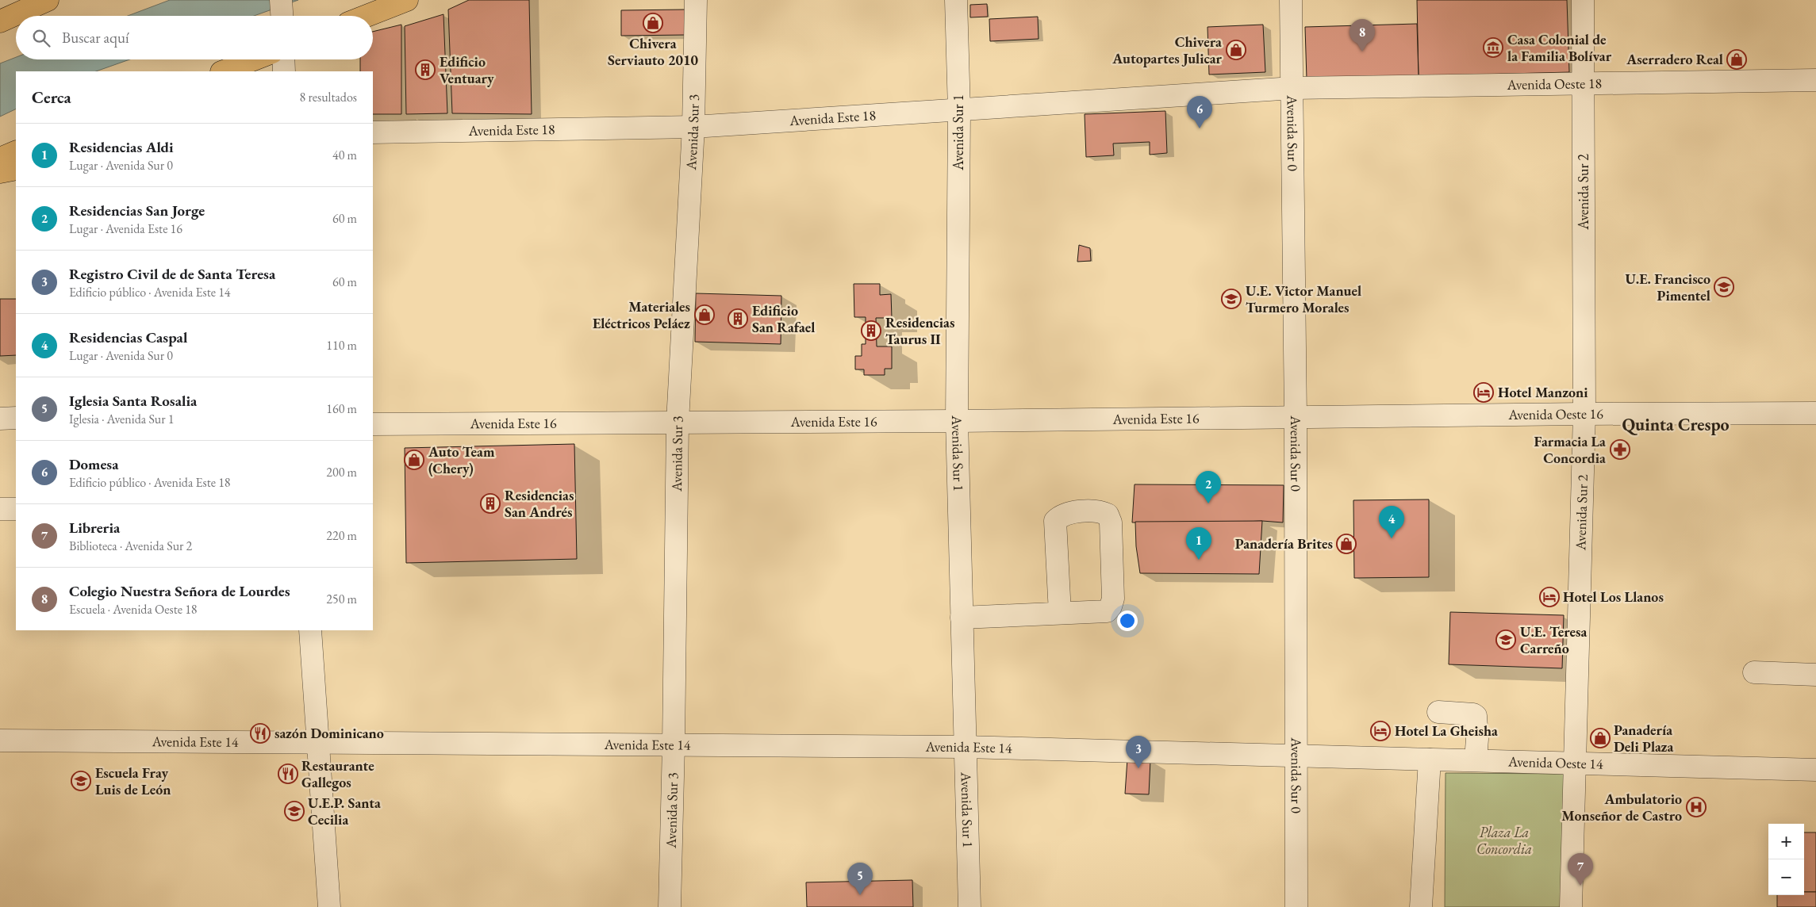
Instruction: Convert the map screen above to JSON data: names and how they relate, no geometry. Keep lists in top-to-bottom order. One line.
{"streets":{"street":["Avenida Oeste 18","Avenida Este 18","Avenida Sur 3","Avenida Sur 1","Avenida Sur 0","Avenida Sur 2","Avenida Oeste 16","Avenida Este 16","Avenida Este 14","Avenida Oeste 14"]},"crossings":[["Avenida Oeste 18","Avenida Este 18"],["Avenida Oeste 18","Avenida Sur 0"],["Avenida Oeste 18","Avenida Sur 2"],["Avenida Este 18","Avenida Sur 3"],["Avenida Este 18","Avenida Sur 1"],["Avenida Este 18","Avenida Sur 0"],["Avenida Sur 3","Avenida Este 16"],["Avenida Sur 3","Avenida Este 14"],["Avenida Sur 1","Avenida Este 16"],["Avenida Sur 1","Avenida Este 14"],["Avenida Sur 0","Avenida Oeste 16"],["Avenida Sur 0","Avenida Este 16"],["Avenida Sur 0","Avenida Este 14"],["Avenida Sur 0","Avenida Oeste 14"],["Avenida Sur 2","Avenida Oeste 16"],["Avenida Sur 2","Avenida Oeste 14"],["Avenida Oeste 16","Avenida Este 16"],["Avenida Este 14","Avenida Oeste 14"]],"districts":["Quinta Crespo"],"parks":["Plaza La Concordia"],"places":{"shop":["Chivera Serviauto 2010","Chivera Autopartes Julicar","Aserradero Real","Materiales Eléctricos Peláez","Auto Team (Chery)","Panadería Brites","Panadería Deli Plaza"],"museum":["Casa Colonial de la Familia Bolívar"],"building":["Edificio Ventuary","Edificio San Rafael","Residencias Taurus II","Residencias San Andrés"],"school or university":["U.E. Francisco Pimentel","U.E. Victor Manuel Turmero Morales","U.E. Teresa Carreño","Escuela Fray Luis de León","U.E.P. Santa Cecilia"],"hotel":["Hotel Manzoni","Hotel Los Llanos","Hotel La Gheisha"],"pharmacy":["Farmacia La Concordia"],"restaurant":["sazón Dominicano","Restaurante Gallegos"],"hospital":["Ambulatorio Monseñor de Castro"]},"page":{"search":"Buscar aquí","pins":["8","6","2","4","1","3","7","5"],"heading":["Cerca","8 resultados"],"list":[{"mark":"1","name":"Residencias Aldi","note":"Lugar · Avenida Sur 0","value":"40 m"},{"mark":"2","name":"Residencias San Jorge","note":"Lugar · Avenida Este 16","value":"60 m"},{"mark":"3","name":"Registro Civil de de Santa Teresa","note":"Edificio público · Avenida Este 14","value":"60 m"},{"mark":"4","name":"Residencias Caspal","note":"Lugar · Avenida Sur 0","value":"110 m"},{"mark":"5","name":"Iglesia Santa Rosalia","note":"Iglesia · Avenida Sur 1","value":"160 m"},{"mark":"6","name":"Domesa","note":"Edificio público · Avenida Este 18","value":"200 m"},{"mark":"7","name":"Libreria","note":"Biblioteca · Avenida Sur 2","value":"220 m"},{"mark":"8","name":"Colegio Nuestra Señora de Lourdes","note":"Escuela · Avenida Oeste 18","value":"250 m"}],"map_buttons":["+","−"]}}
